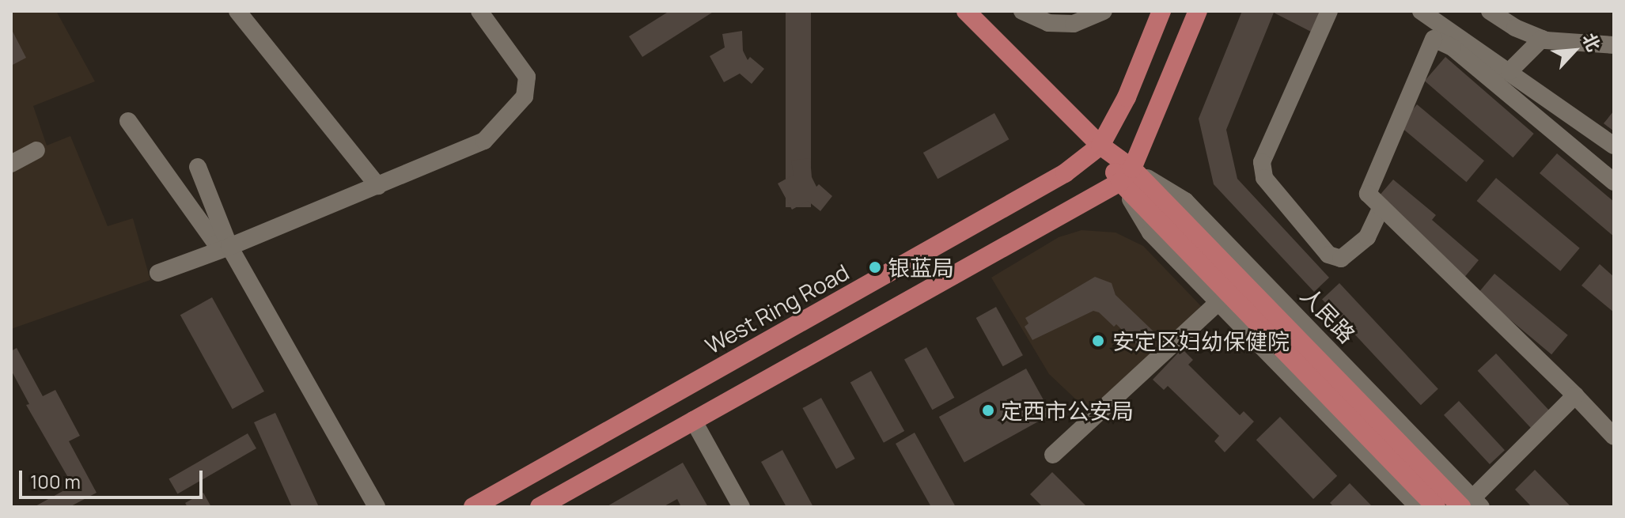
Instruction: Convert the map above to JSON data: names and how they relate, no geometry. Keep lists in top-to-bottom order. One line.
{"streets":{"main road":["West Ring Road","人民路"]},"crossings":[["West Ring Road","人民路"]],"places":["银蓝局","安定区妇幼保健院","定西市公安局"],"scale_bar":"100 m","north":"top right"}
